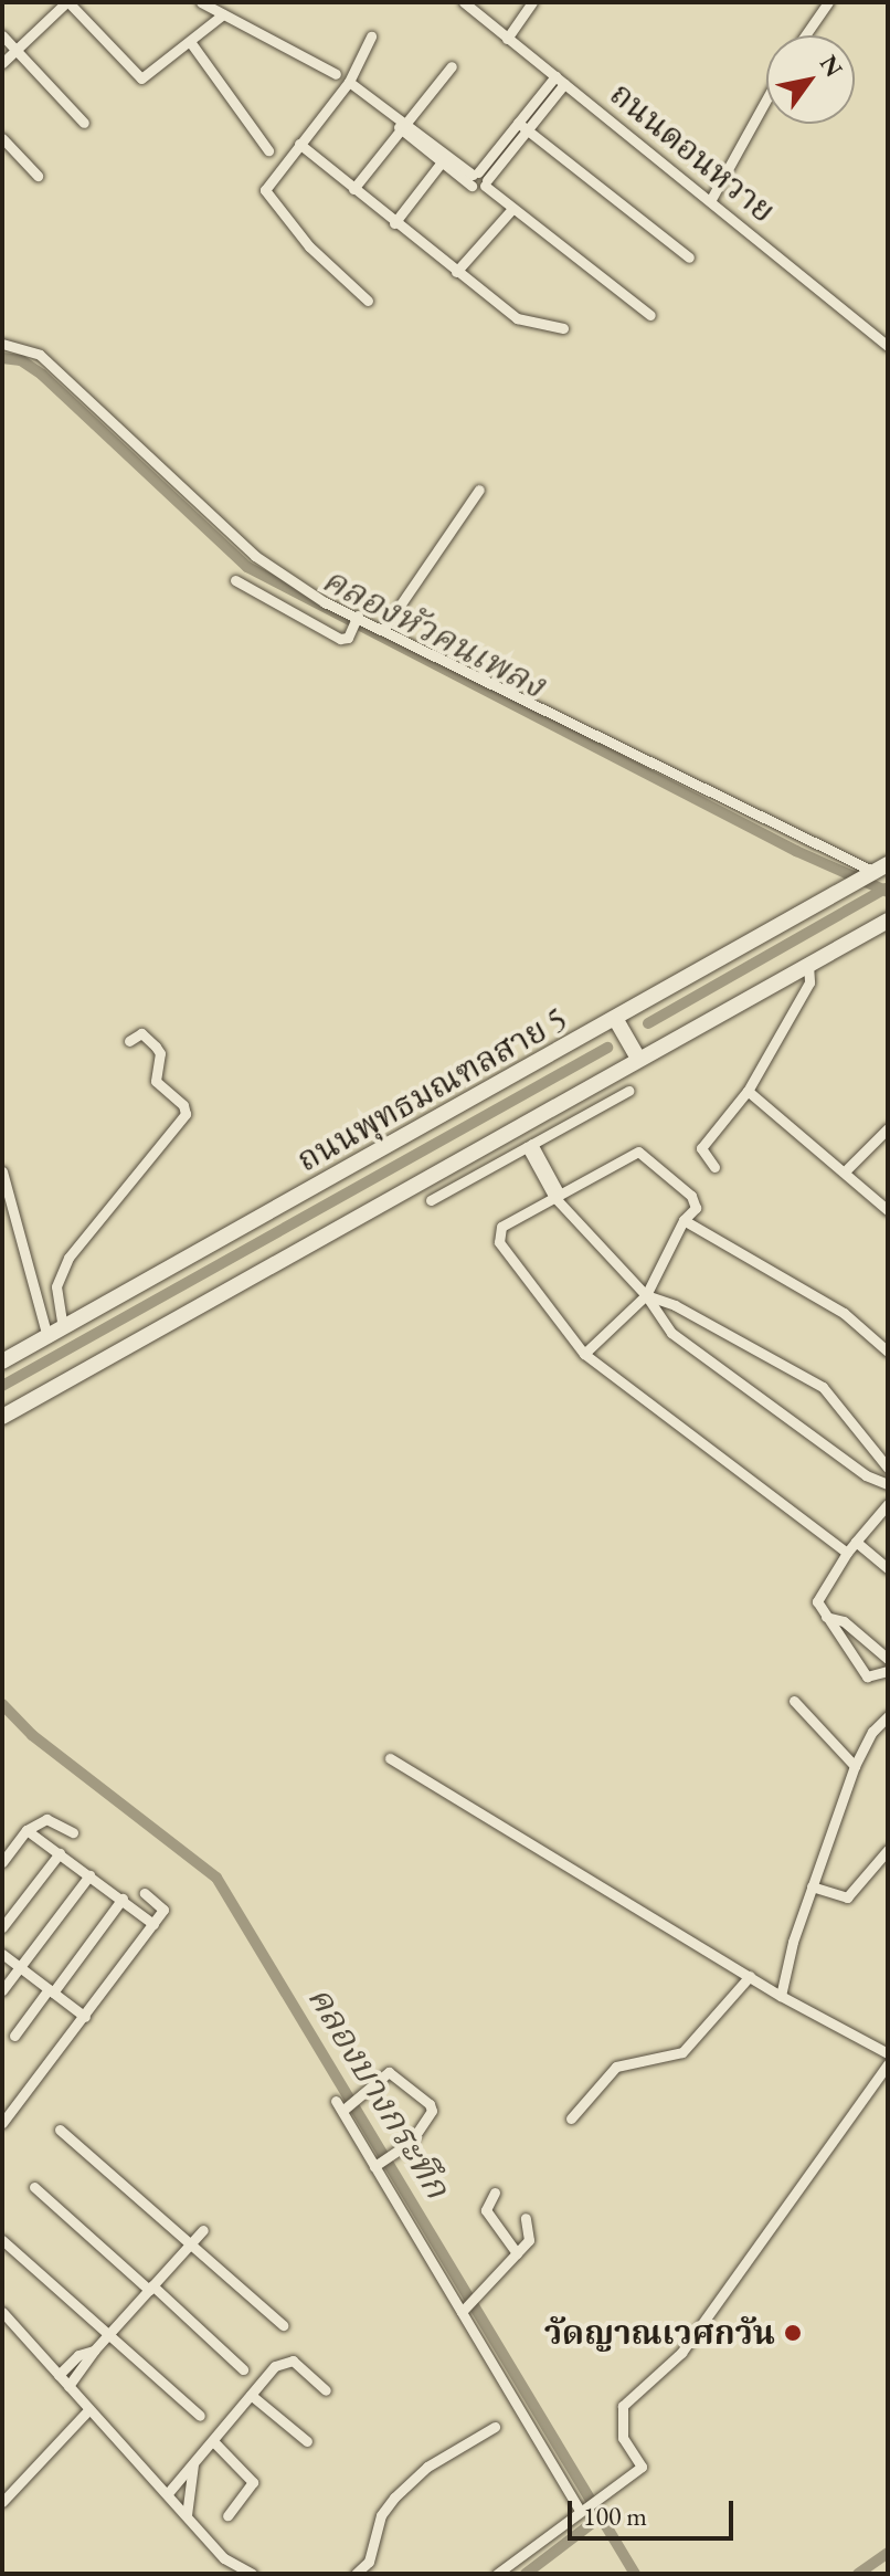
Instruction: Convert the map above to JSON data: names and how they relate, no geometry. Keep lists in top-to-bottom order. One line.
{"streets":{"main road":["ถนนพุทธมณฑลสาย 5"],"street":["ถนนดอนหวาย"]},"water":["คลองหัวคนเพลง","คลองบางกระทึก"],"places":["วัดญาณเวศกวัน"],"scale_bar":"100 m","north":"top right"}
